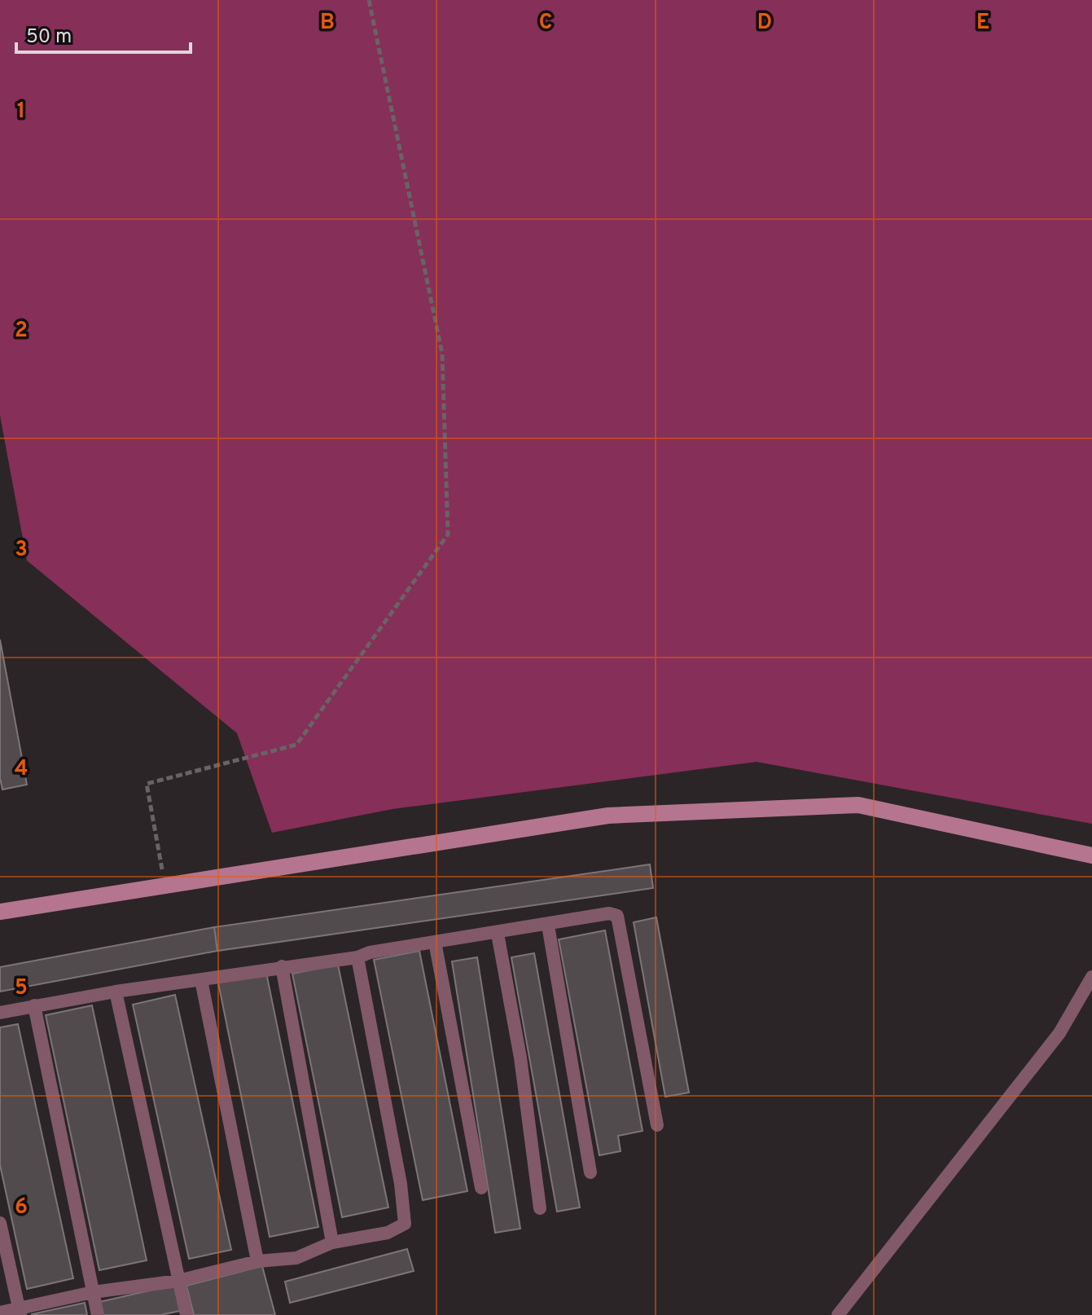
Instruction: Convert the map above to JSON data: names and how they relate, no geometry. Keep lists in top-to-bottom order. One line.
{"scale_bar":"50 m","grid":{"columns":["B","C","D","E"],"rows":["1","2","3","4","5","6"]}}
